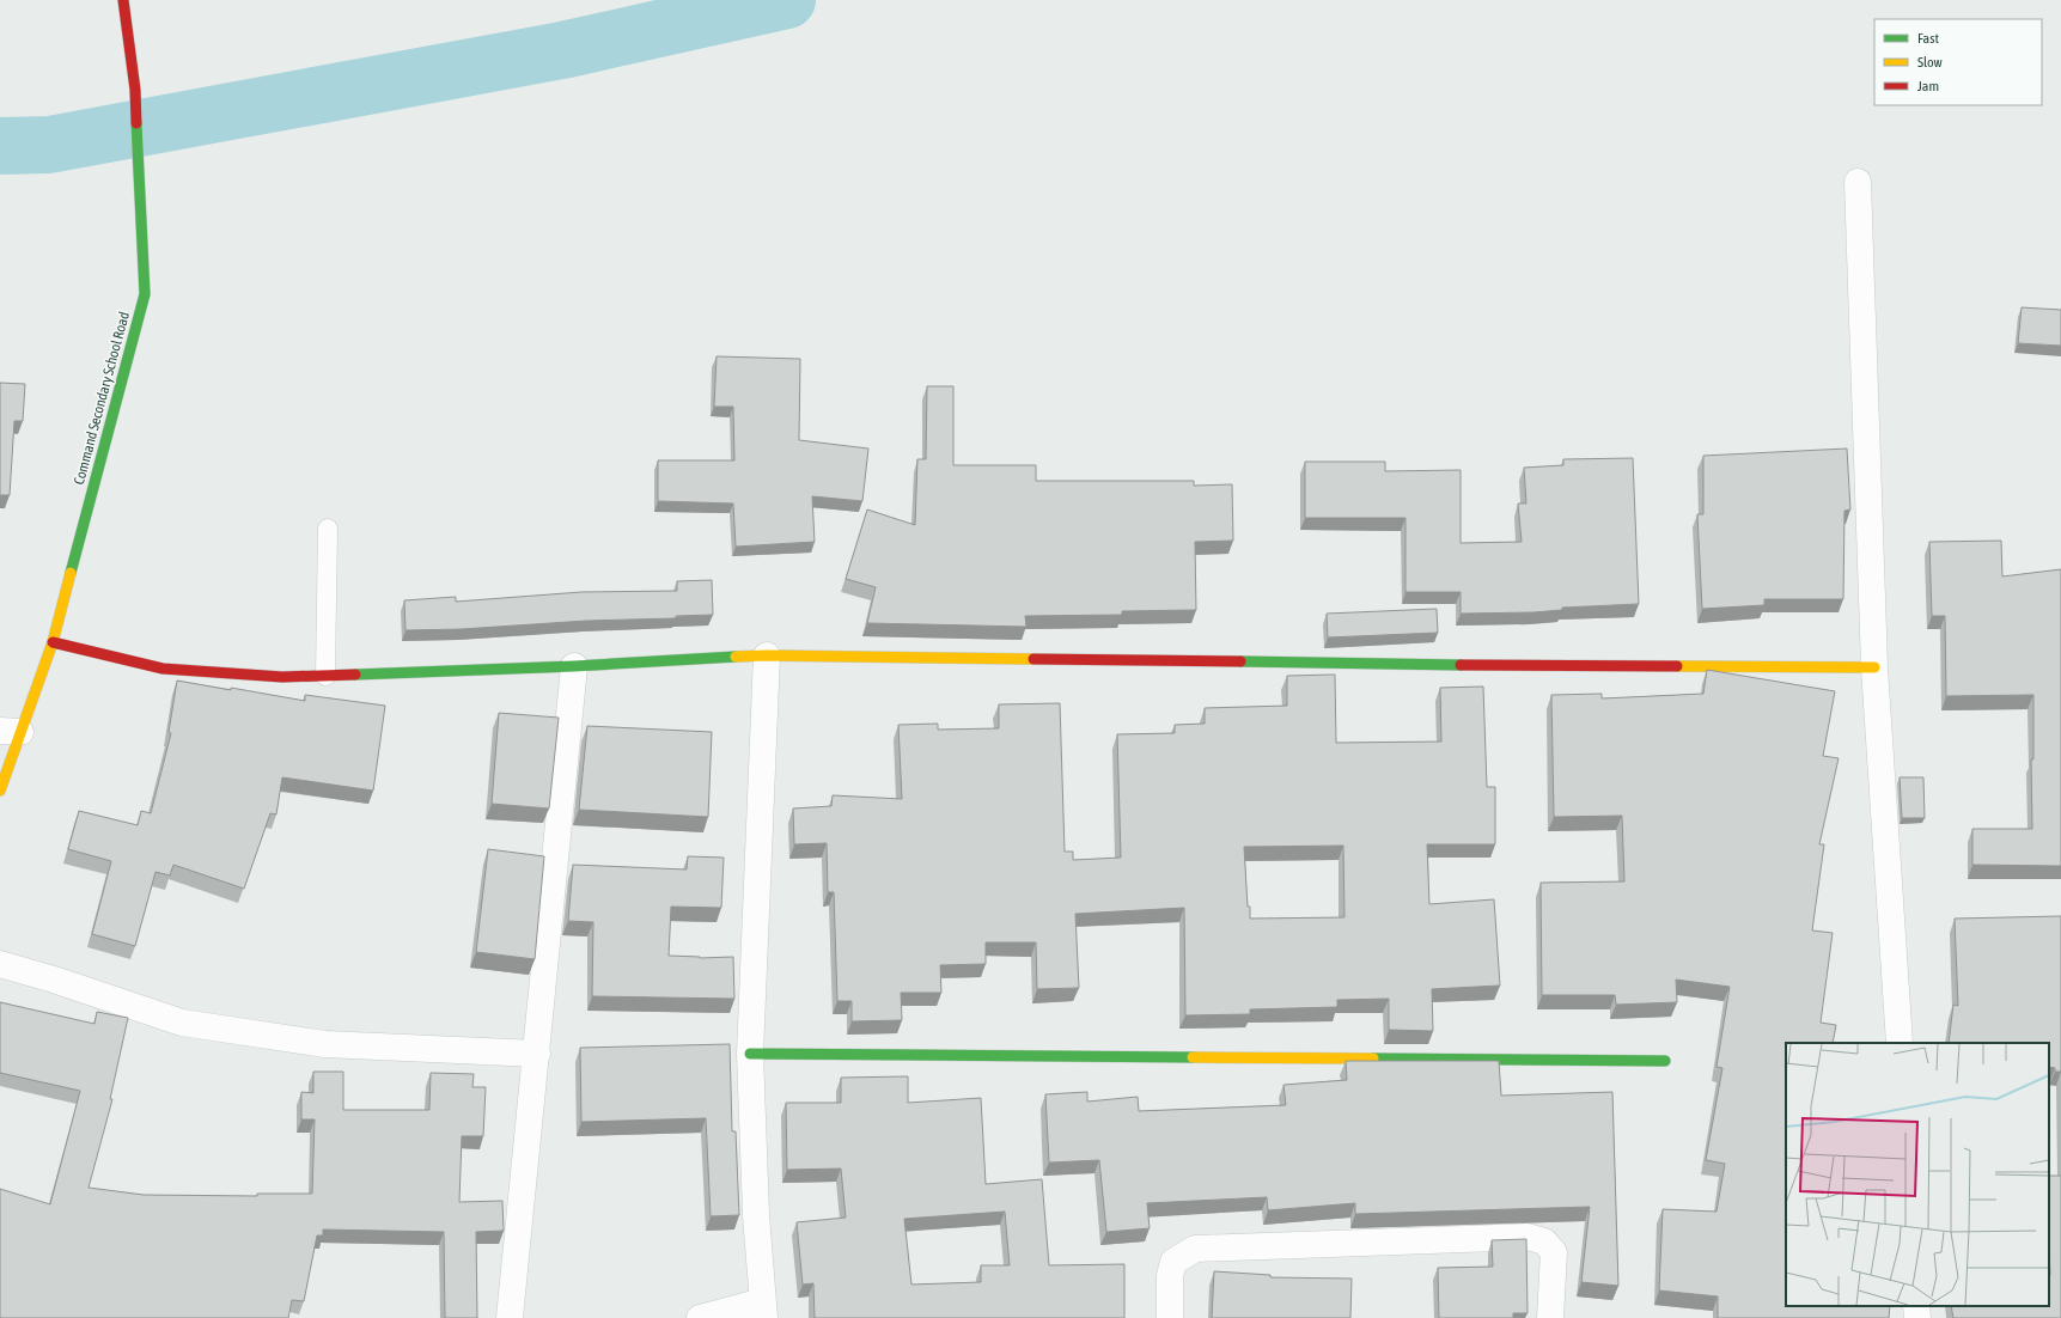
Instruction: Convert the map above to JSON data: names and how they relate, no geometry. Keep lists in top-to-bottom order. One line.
{"streets":{"street":["Command Secondary School Road"]},"legend":["Fast","Slow","Jam"]}
